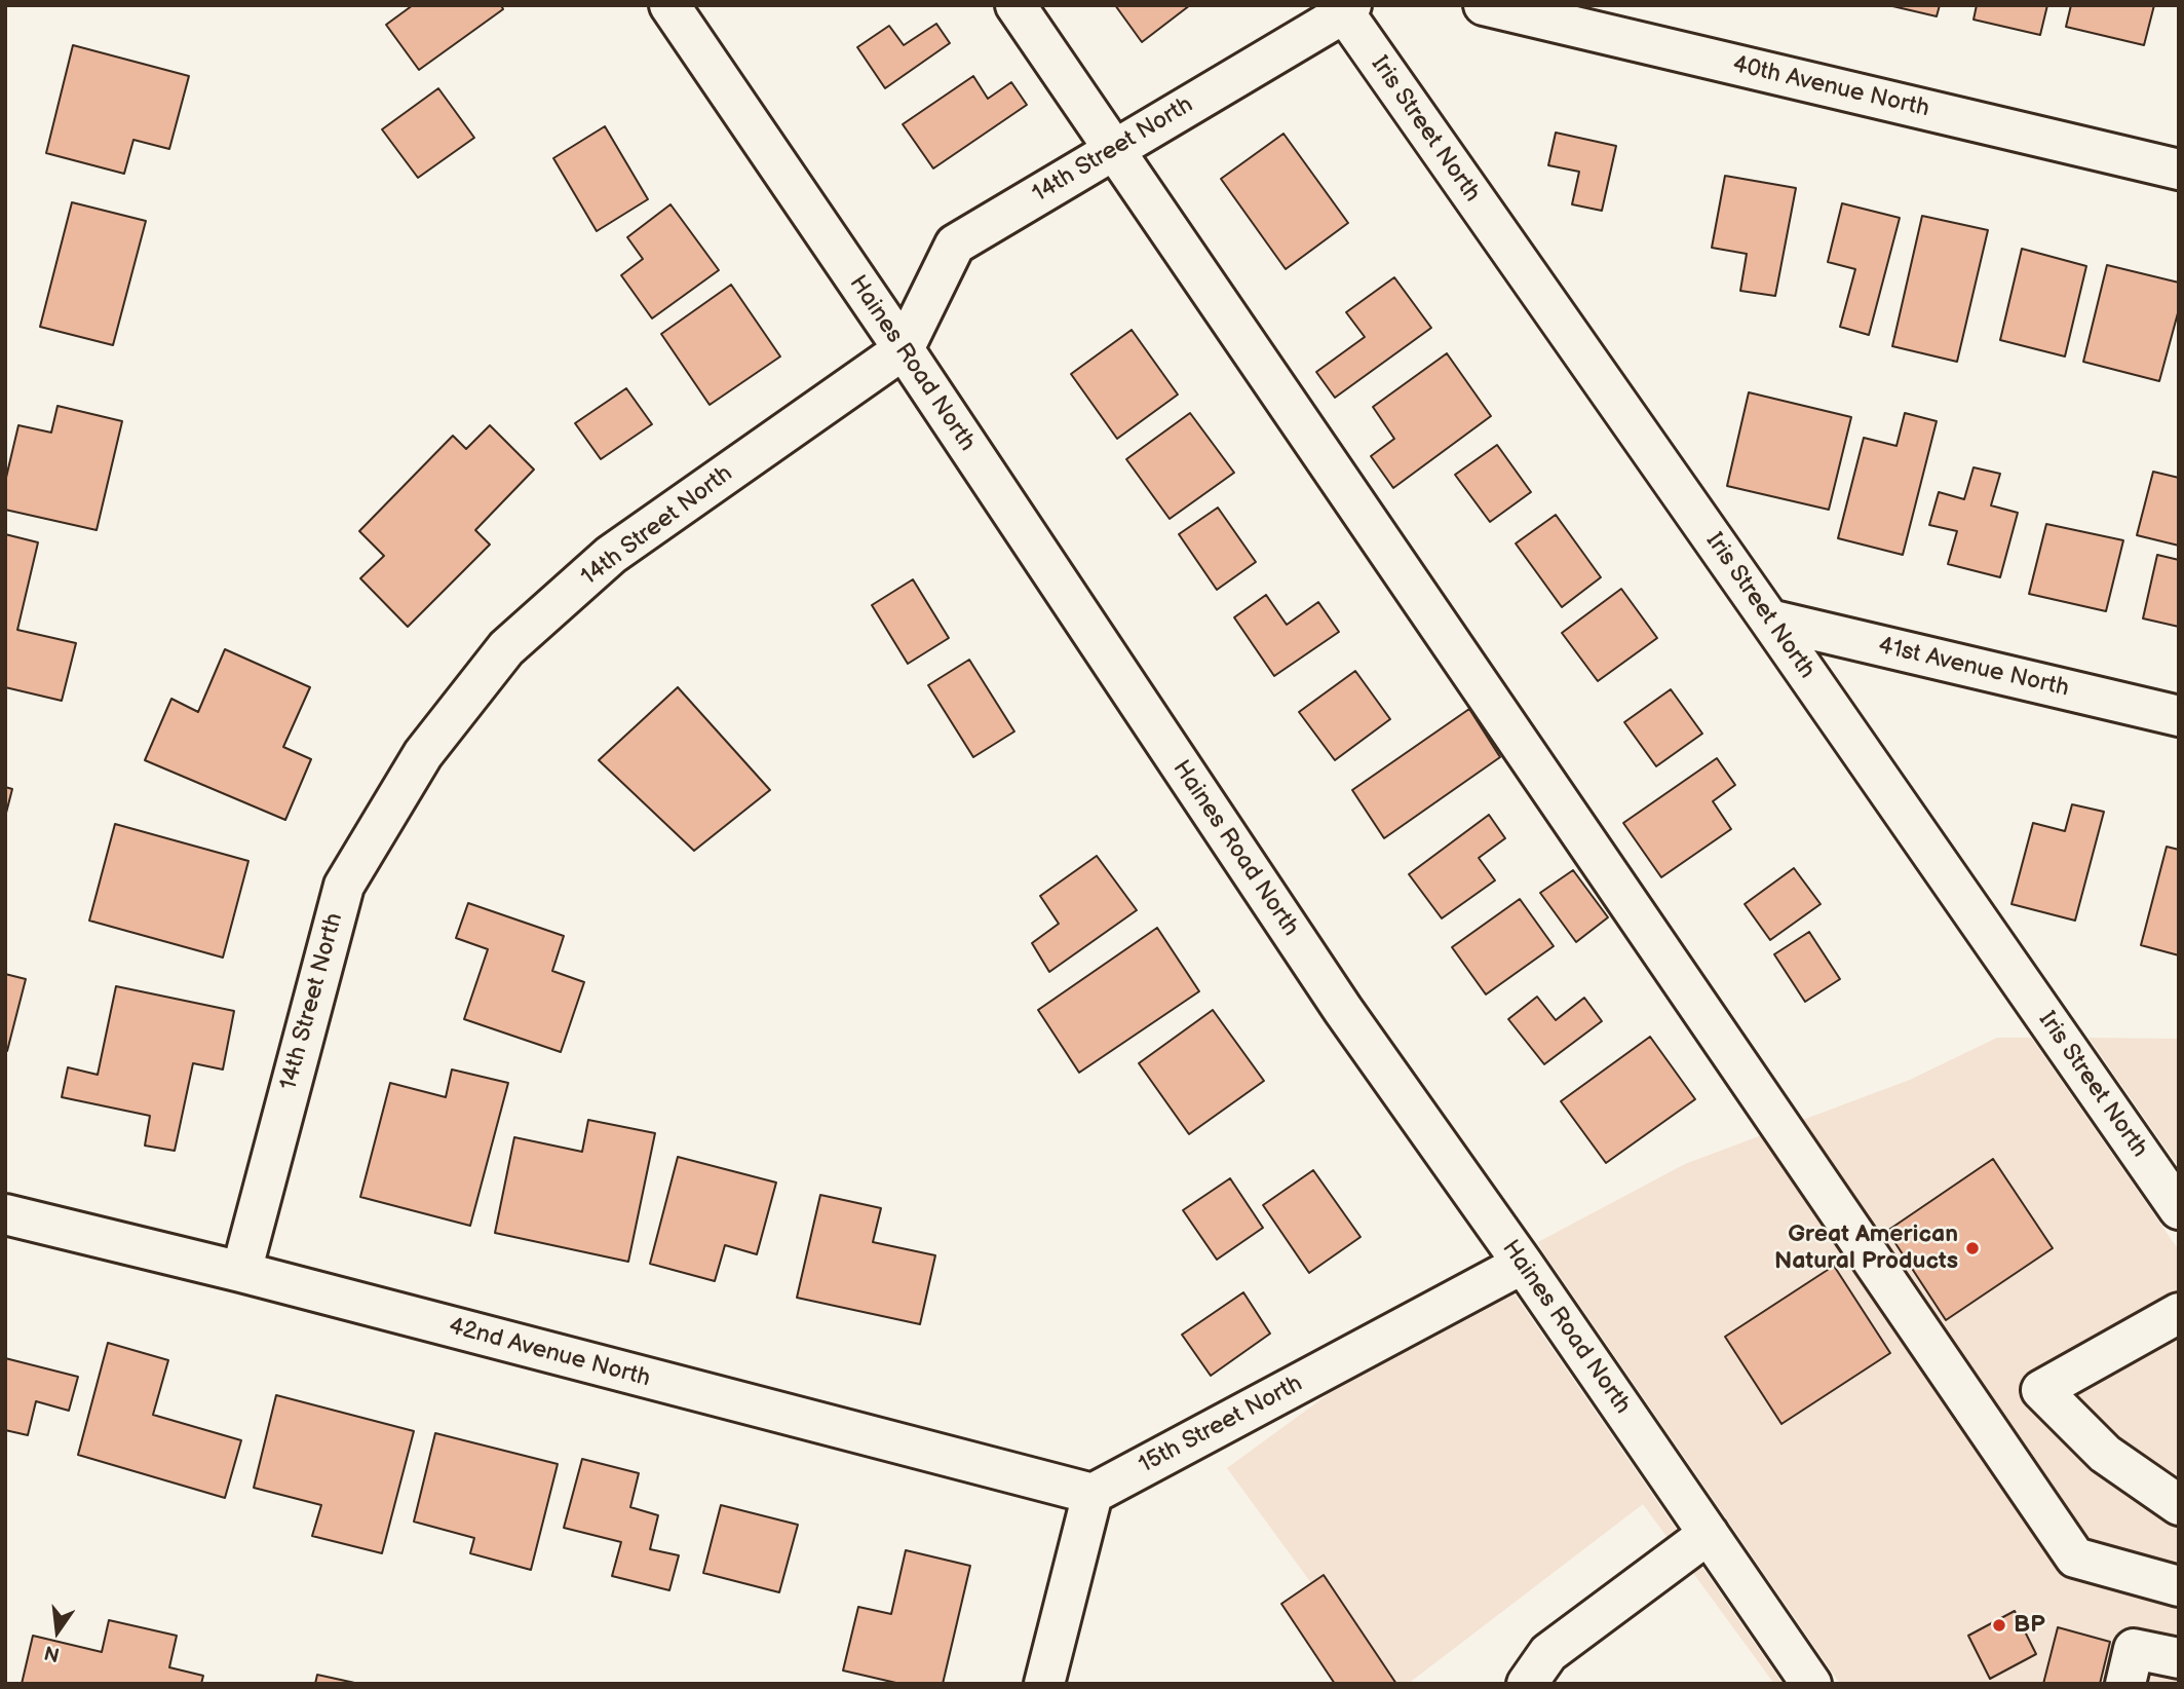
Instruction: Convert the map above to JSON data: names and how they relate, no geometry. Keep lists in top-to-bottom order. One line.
{"streets":{"street":["40th Avenue North","Iris Street North","14th Street North","Haines Road North","41st Avenue North","42nd Avenue North","15th Street North"]},"crossings":[["Iris Street North","14th Street North"],["Iris Street North","41st Avenue North"],["14th Street North","Haines Road North"],["14th Street North","42nd Avenue North"],["Haines Road North","15th Street North"],["42nd Avenue North","15th Street North"]],"places":["Great American Natural Products","BP"],"north":"bottom"}
